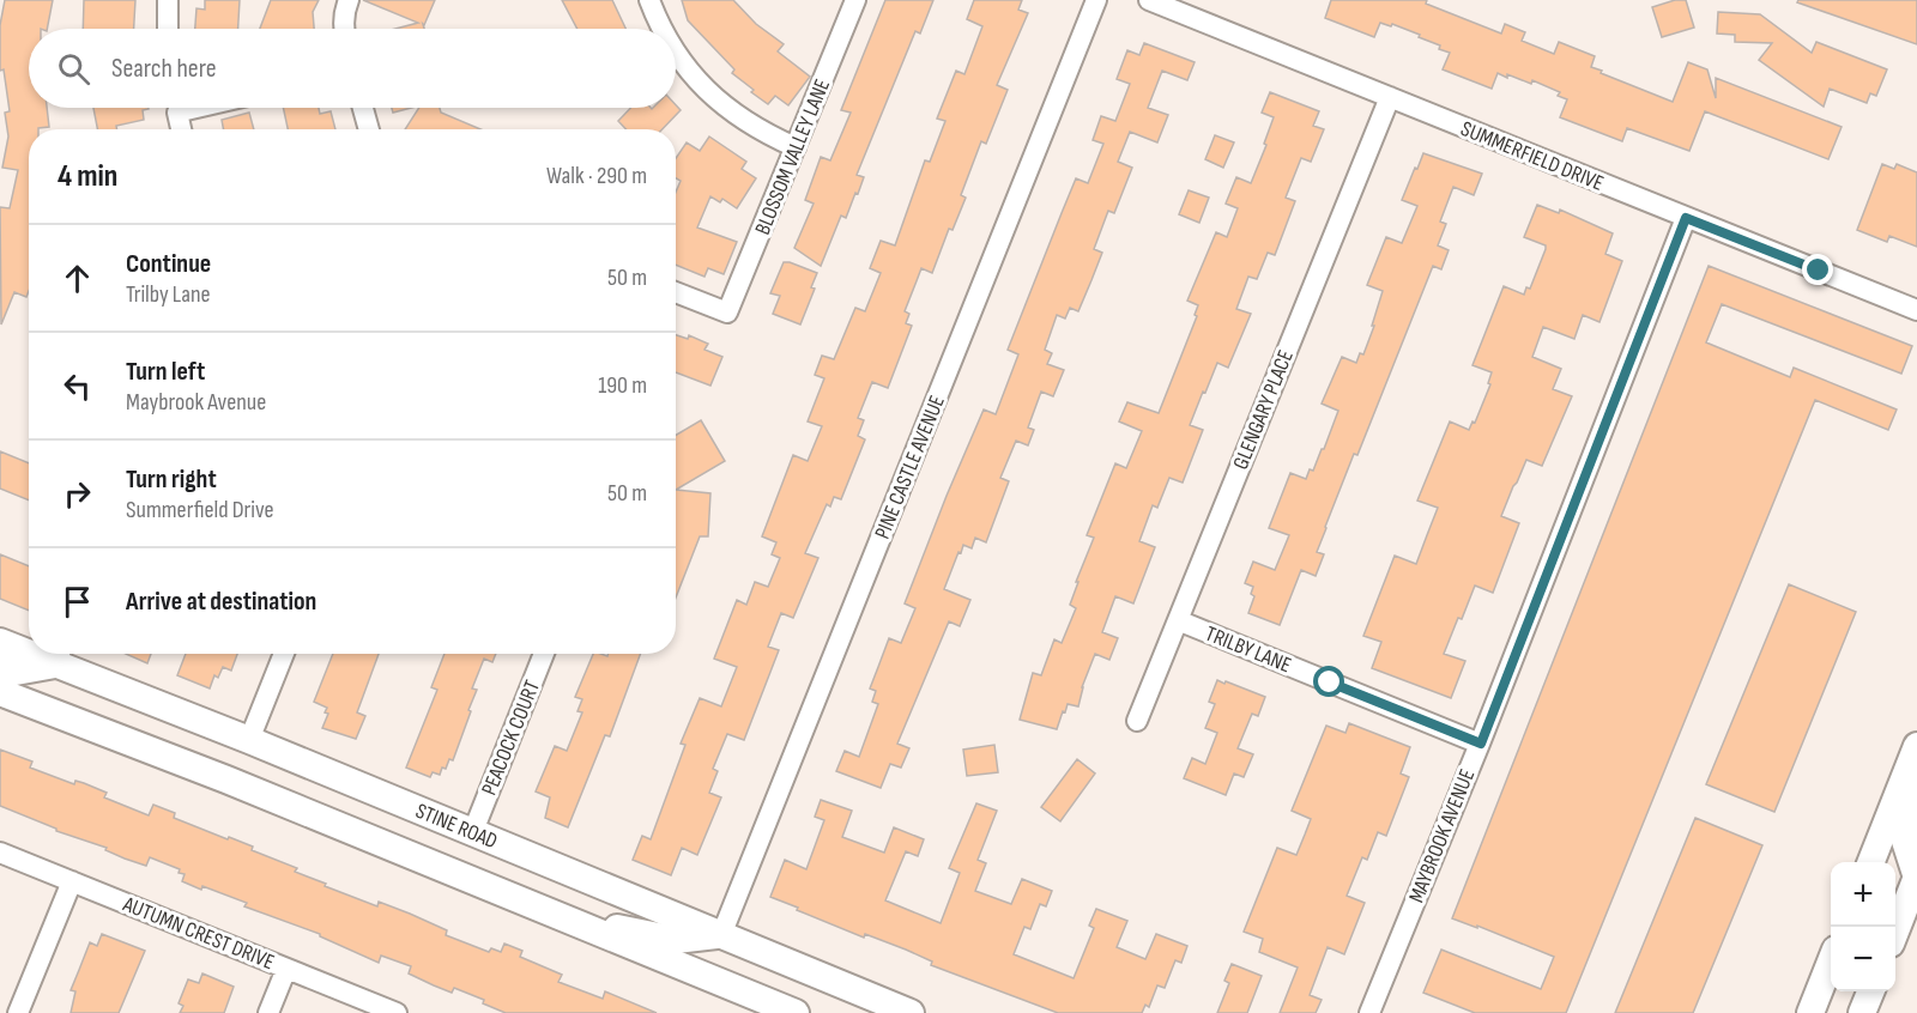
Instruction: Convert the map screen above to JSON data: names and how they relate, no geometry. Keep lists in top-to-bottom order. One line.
{"streets":{"main road":["STINE ROAD"],"street":["SUMMERFIELD DRIVE","BLOSSOM VALLEY LANE","GLENGARY PLACE","PINE CASTLE AVENUE","TRILBY LANE","PEACOCK COURT","MAYBROOK AVENUE","AUTUMN CREST DRIVE"]},"crossings":[["SUMMERFIELD DRIVE","GLENGARY PLACE"],["SUMMERFIELD DRIVE","MAYBROOK AVENUE"],["GLENGARY PLACE","TRILBY LANE"],["PINE CASTLE AVENUE","STINE ROAD"],["TRILBY LANE","MAYBROOK AVENUE"],["PEACOCK COURT","STINE ROAD"]],"page":{"search":"Search here","heading":["4 min","Walk · 290 m"],"list":[["Continue","Trilby Lane","50 m"],["Turn left","Maybrook Avenue","190 m"],["Turn right","Summerfield Drive","50 m"],"Arrive at destination"],"map_buttons":["+","−"]}}
